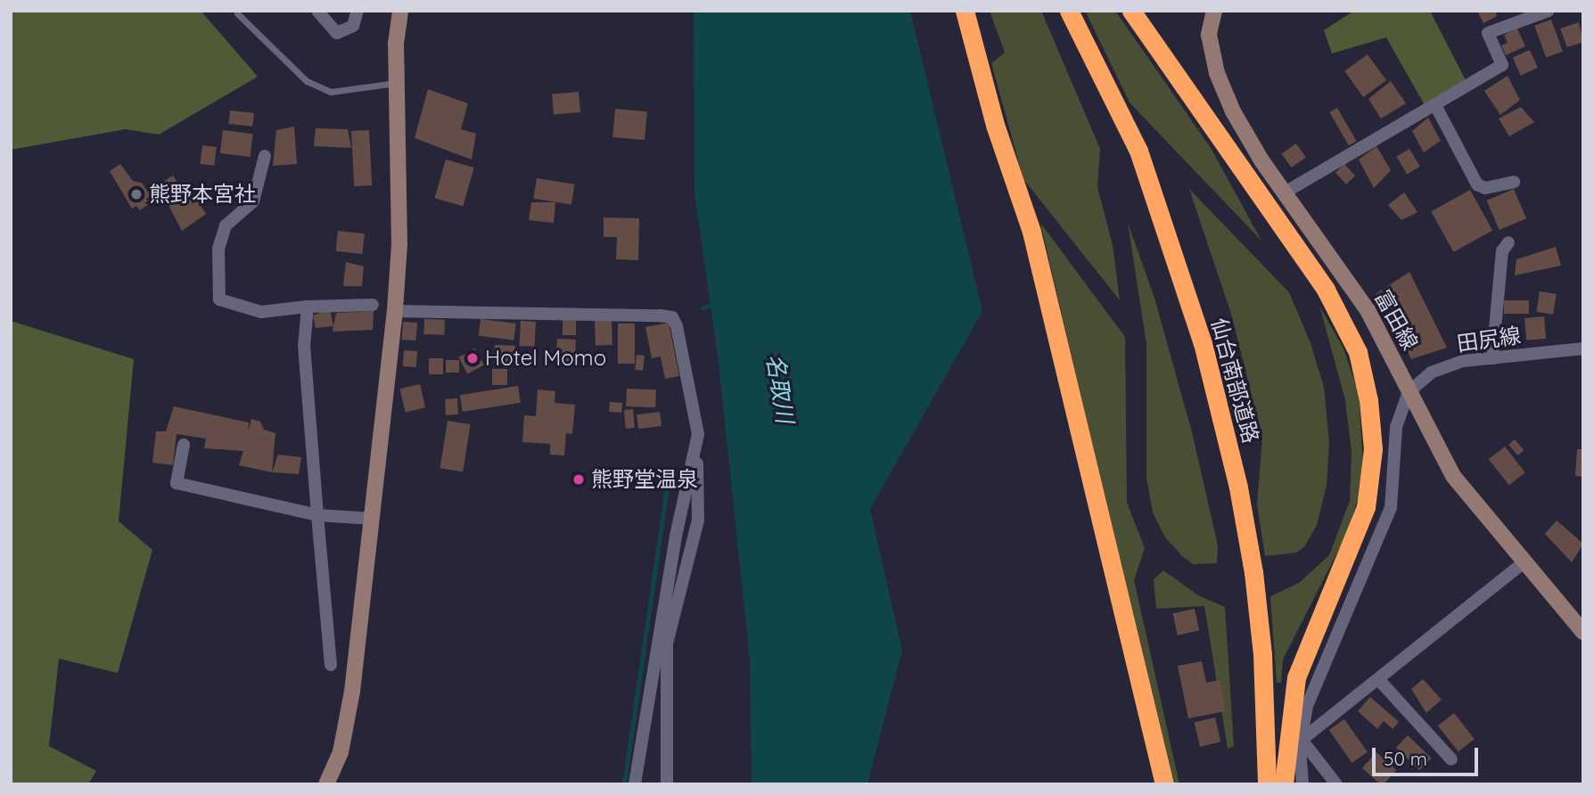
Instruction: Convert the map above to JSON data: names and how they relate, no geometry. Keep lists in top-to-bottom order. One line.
{"streets":{"highway":["仙台南部道路"],"street":["富田線","田尻線"]},"crossings":[["富田線","田尻線"]],"water":["名取川"],"places":["熊野本宮社","Hotel Momo","熊野堂温泉"],"scale_bar":"50 m"}
